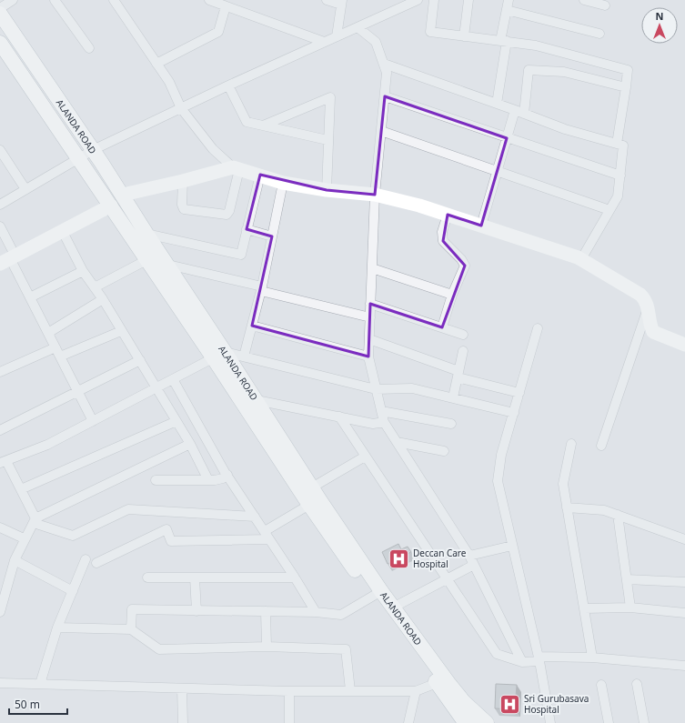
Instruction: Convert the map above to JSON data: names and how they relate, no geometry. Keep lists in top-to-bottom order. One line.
{"streets":{"main road":["ALANDA ROAD"]},"places":{"hospital":["Deccan Care Hospital","Sri Gurubasava Hospital"]},"scale_bar":"50 m","north":"top"}
